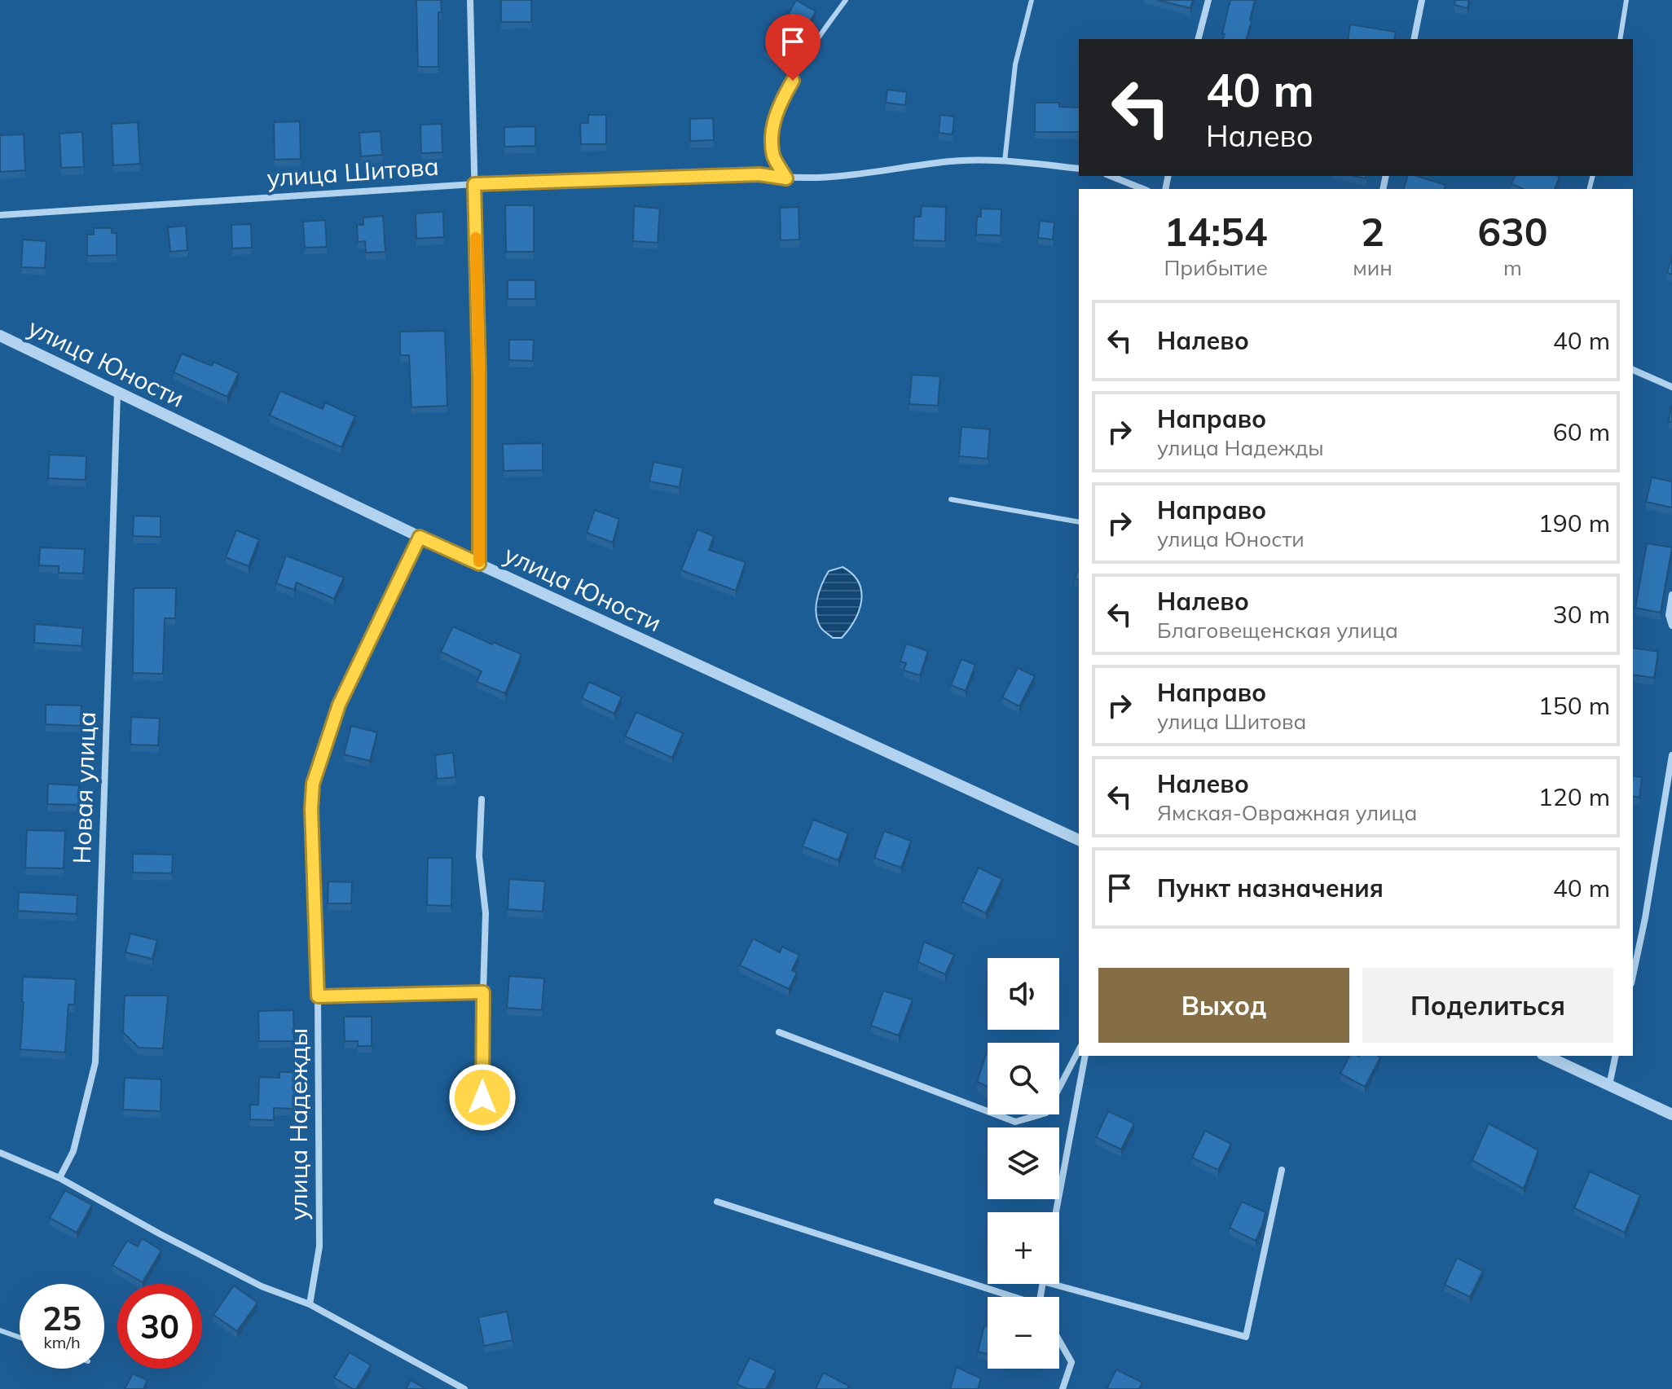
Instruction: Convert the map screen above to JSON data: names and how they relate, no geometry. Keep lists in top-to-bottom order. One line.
{"streets":{"street":["улица Шитова","улица Юности","Новая улица","улица Надежды"]},"crossings":[["улица Юности","Новая улица"],["улица Юности","улица Надежды"]],"page":{"turn":["40 m","Налево"],"eta":["14:54","Прибытие","2","мин","630","m"],"list":[{"name":"Налево","value":"40 m"},{"name":"Направо","note":"улица Надежды","value":"60 m"},{"name":"Направо","note":"улица Юности","value":"190 m"},{"name":"Налево","note":"Благовещенская улица","value":"30 m"},{"name":"Направо","note":"улица Шитова","value":"150 m"},{"name":"Налево","note":"Ямская-Овражная улица","value":"120 m"},{"name":"Пункт назначения","value":"40 m"}],"buttons":["Выход","Поделиться"],"map_buttons":["+","−"],"speed":"25 km/h","limit":"30"}}
